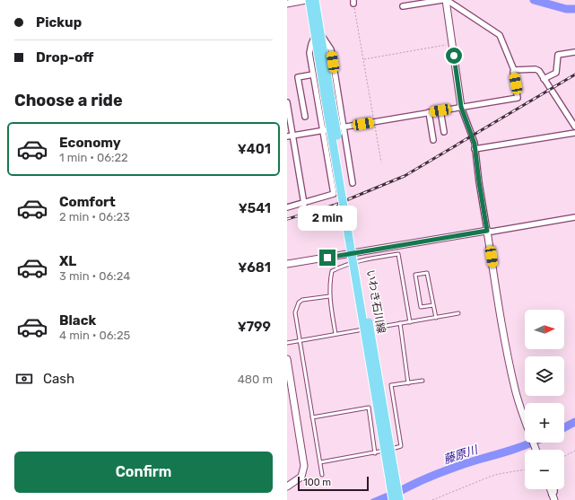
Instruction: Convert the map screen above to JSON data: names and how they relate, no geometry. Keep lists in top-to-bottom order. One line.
{"streets":{"main road":["いわき石川線"]},"water":["藤原川"],"scale_bar":"100 m","north":"right","page":{"banner":["Pickup","Drop-off"],"heading":"Choose a ride","list":[{"name":"Economy","note":"1 min · 06:22","value":"¥401"},{"name":"Comfort","note":"2 min · 06:23","value":"¥541"},{"name":"XL","note":"3 min · 06:24","value":"¥681"},{"name":"Black","note":"4 min · 06:25","value":"¥799"}],"bubble":"2 min","map_buttons":["+","−"],"pay":["Cash","480 m"],"buttons":"Confirm","scale":"100 m"}}
